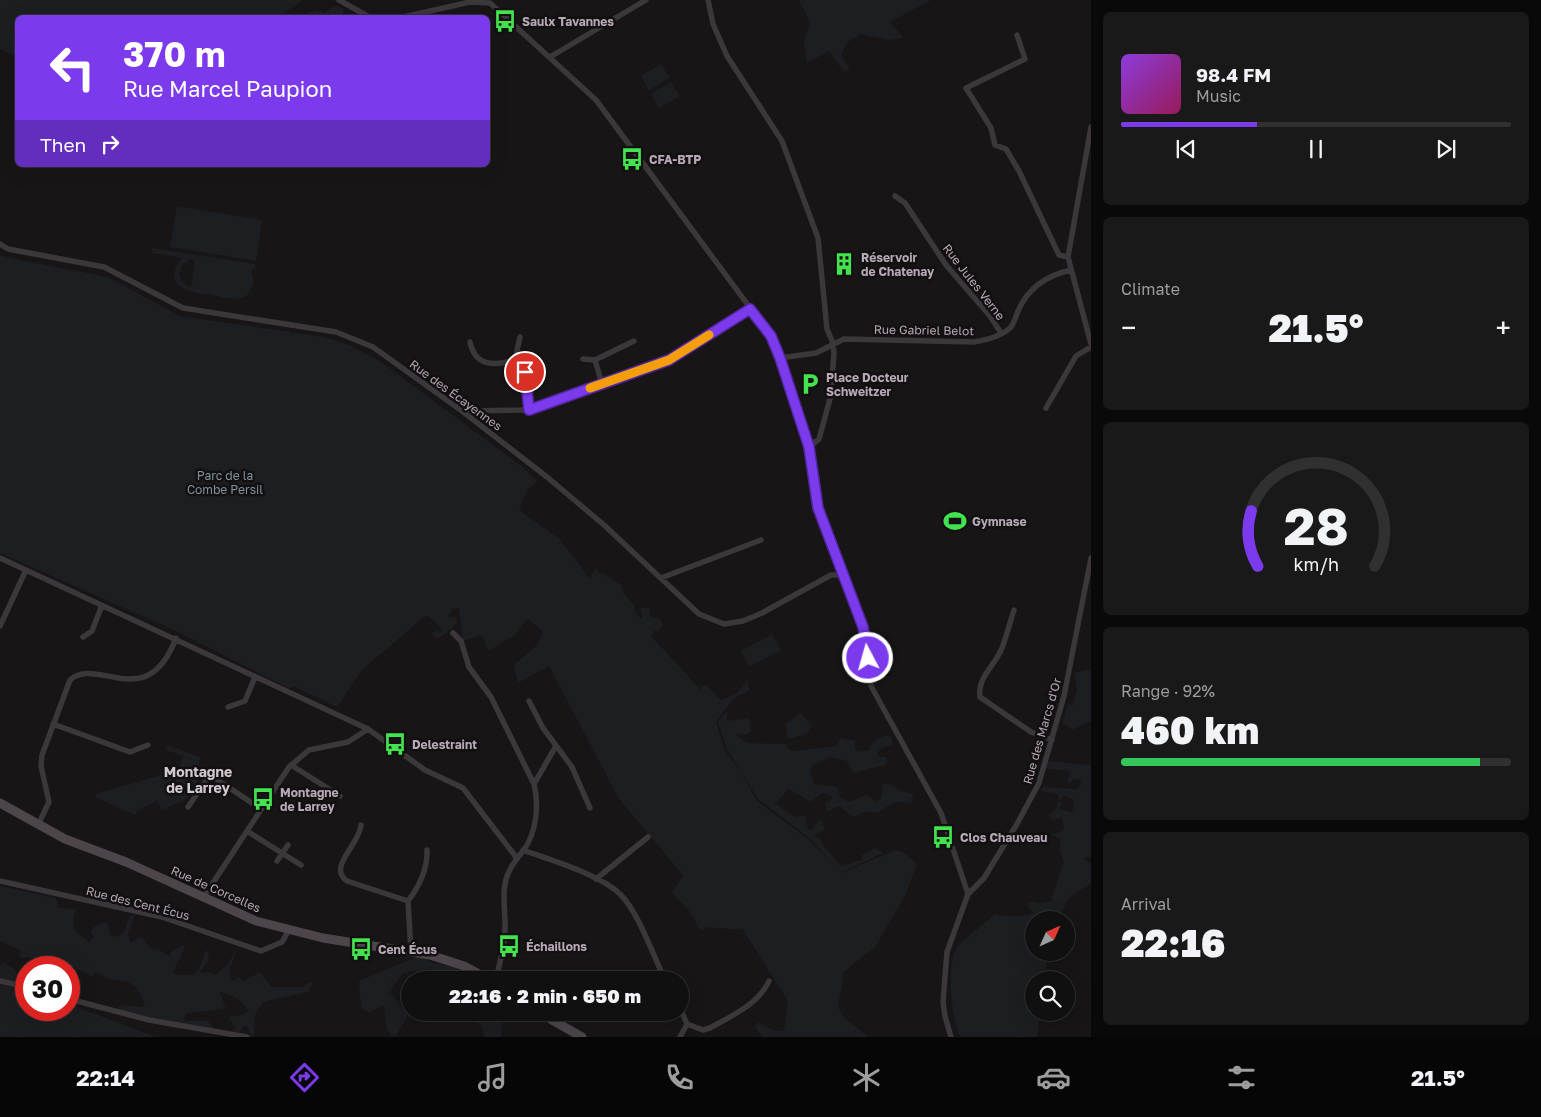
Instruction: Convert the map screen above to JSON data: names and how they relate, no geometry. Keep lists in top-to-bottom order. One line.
{"streets":{"main road":["Rue de Corcelles"],"street":["Rue Jules Verne","Rue Gabriel Belot","Rue des Écayennes","Rue des Marcs d'Or","Rue des Cent Écus"]},"crossings":[["Rue Jules Verne","Rue Gabriel Belot"],["Rue de Corcelles","Rue des Cent Écus"]],"districts":["Montagne de Larrey"],"parks":["Parc de la Combe Persil"],"places":{"bus stop":["Saulx Tavannes","CFA-BTP","Delestraint","Montagne de Larrey","Clos Chauveau","Échaillons","Cent Écus"],"building":["Réservoir de Chatenay"],"parking":["Place Docteur Schweitzer"],"sports":["Gymnase"]},"north":"top right","page":{"turn":["370 m","Rue Marcel Paupion"],"song":["98.4 FM","Music"],"then":"Then","tile":["Climate",["Range · 92%","460 km"],["Arrival","22:16"]],"heat":["−","21.5°","+"],"limit":"30","trip":"22:16 · 2 min · 650 m","tabs":["22:14","21.5°"],"gauge":["28","km/h"]}}
